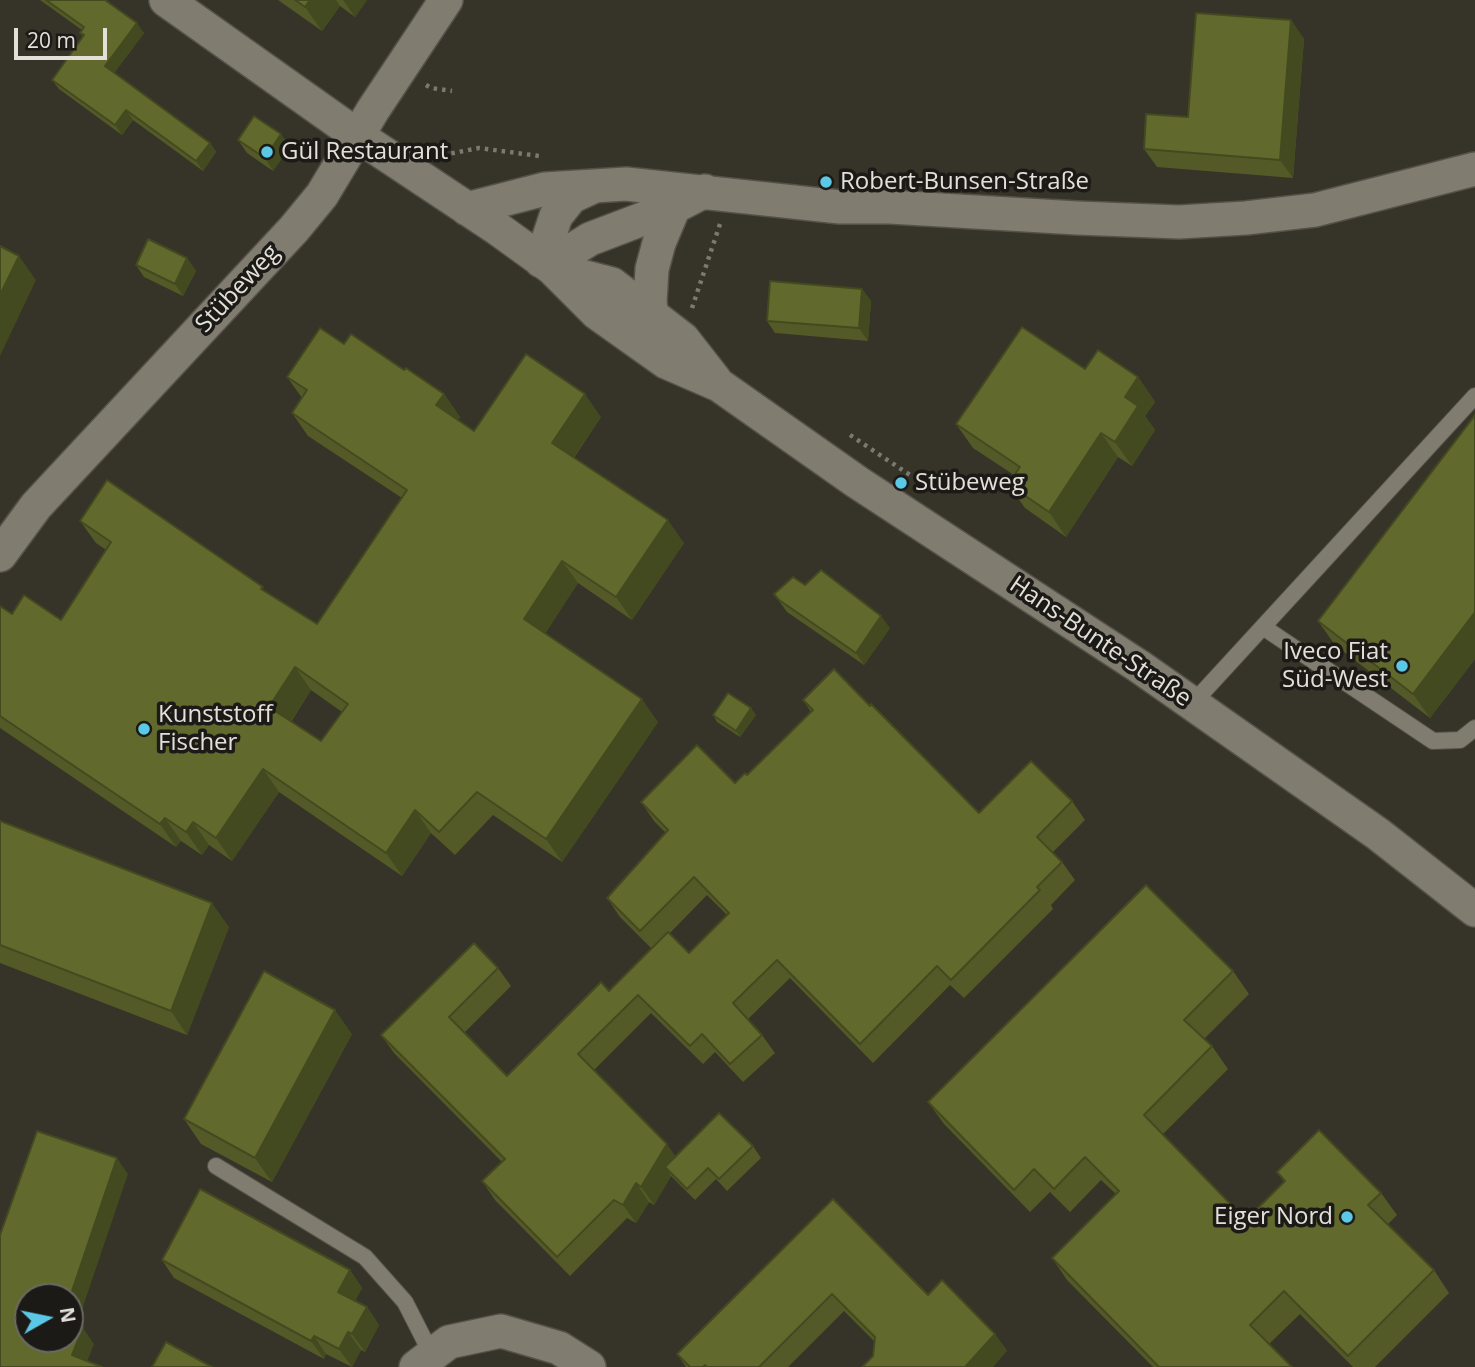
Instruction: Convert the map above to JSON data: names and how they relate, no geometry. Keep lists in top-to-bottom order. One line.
{"streets":{"street":["Stübeweg","Hans-Bunte-Straße"]},"crossings":[["Stübeweg","Hans-Bunte-Straße"]],"places":["Gül Restaurant","Robert-Bunsen-Straße","Stübeweg","Iveco Fiat Süd-West","Kunststoff Fischer","Eiger Nord"],"scale_bar":"20 m","north":"right"}
